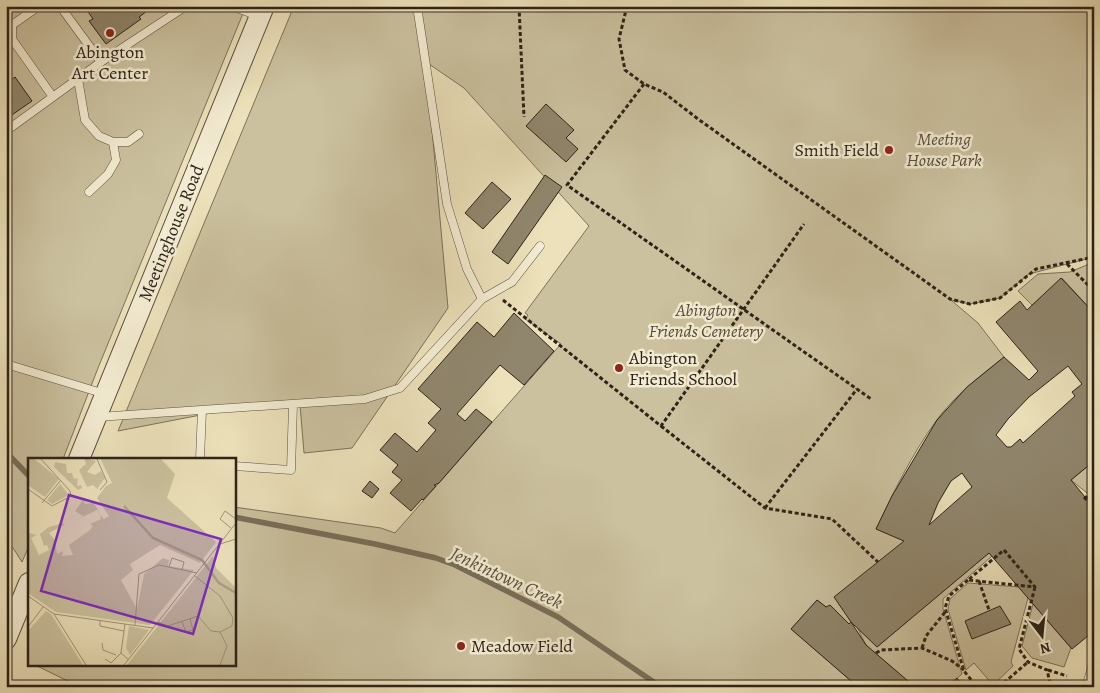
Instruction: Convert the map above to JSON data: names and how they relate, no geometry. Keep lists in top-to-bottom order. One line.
{"streets":{"street":["Meetinghouse Road"]},"water":["Jenkintown Creek"],"parks":["Meeting House Park","Abington Friends Cemetery"],"places":["Abington Art Center","Smith Field","Abington Friends School","Meadow Field"],"north":"bottom"}
